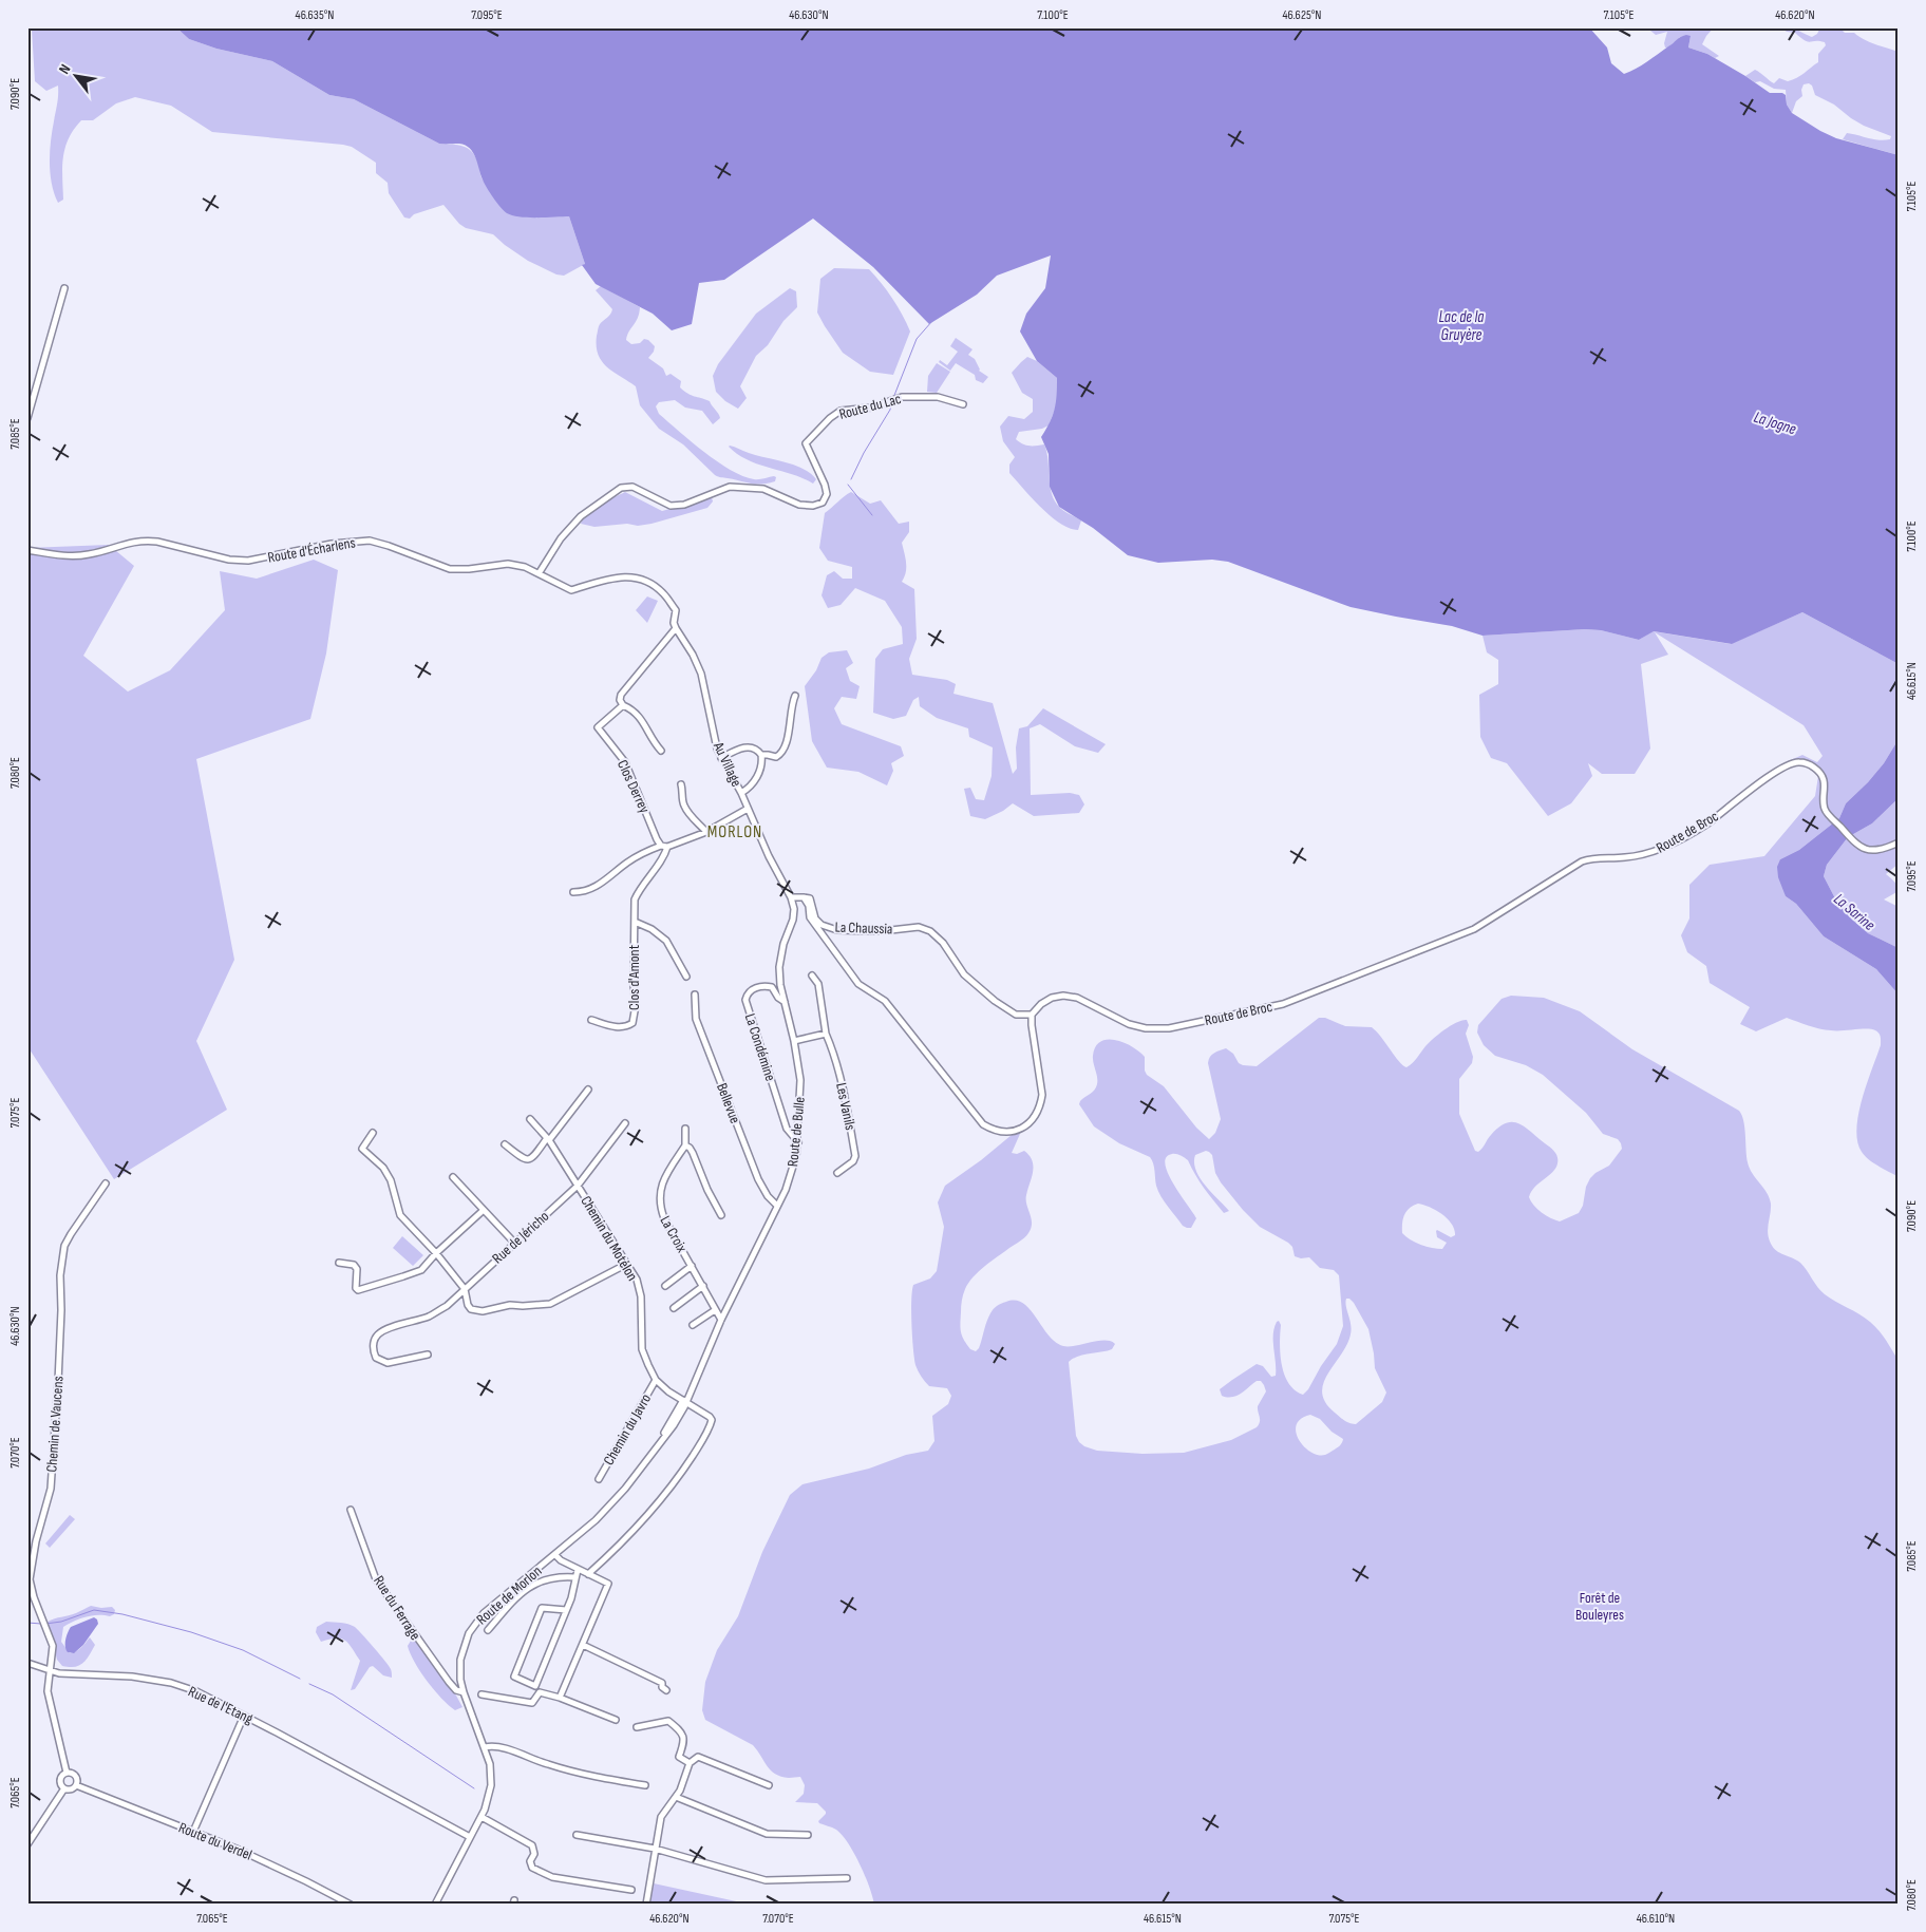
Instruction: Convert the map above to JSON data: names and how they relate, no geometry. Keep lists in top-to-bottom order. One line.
{"streets":{"street":["Route du Lac","Route d'Écharlens","Au Village","Clos Derrey","Route de Broc","La Chaussia","Clos d'Amont","La Condémine","Bellevue","Les Vanils","Route de Bulle","La Croix","Rue de Jéricho","Chemin du Motélon","Chemin de Vaucens","Chemin du Javro","Route de Morlon","Rue du Ferrage","Rue de l'Etang","Route du Verdel"]},"crossings":[["Route du Lac","Route d'Écharlens"],["Route d'Écharlens","Au Village"],["Route d'Écharlens","Clos Derrey"],["Au Village","Clos Derrey"],["Au Village","Route de Bulle"],["Clos Derrey","Clos d'Amont"],["Route de Broc","La Chaussia"],["La Condémine","Route de Bulle"],["Bellevue","Route de Bulle"],["Route de Bulle","La Croix"],["Route de Bulle","Route de Morlon"],["Rue de Jéricho","Chemin du Motélon"],["Chemin du Motélon","Chemin du Javro"],["Chemin du Motélon","Route de Morlon"],["Chemin de Vaucens","Rue de l'Etang"],["Route de Morlon","Rue du Ferrage"],["Route de Morlon","Rue de l'Etang"]],"districts":["MORLON"],"water":["Lac de la Gruyère","La Jogne","La Sarine"],"parks":["Forêt de Bouleyres"],"north":"top left","coordinates":["46.635°N","7.095°E","46.630°N","7.100°E","46.625°N","7.105°E","46.620°N","7.090°E","7.085°E","46.615°N","7.080°E","7.075°E","7.070°E","7.065°E","46.610°N"]}
